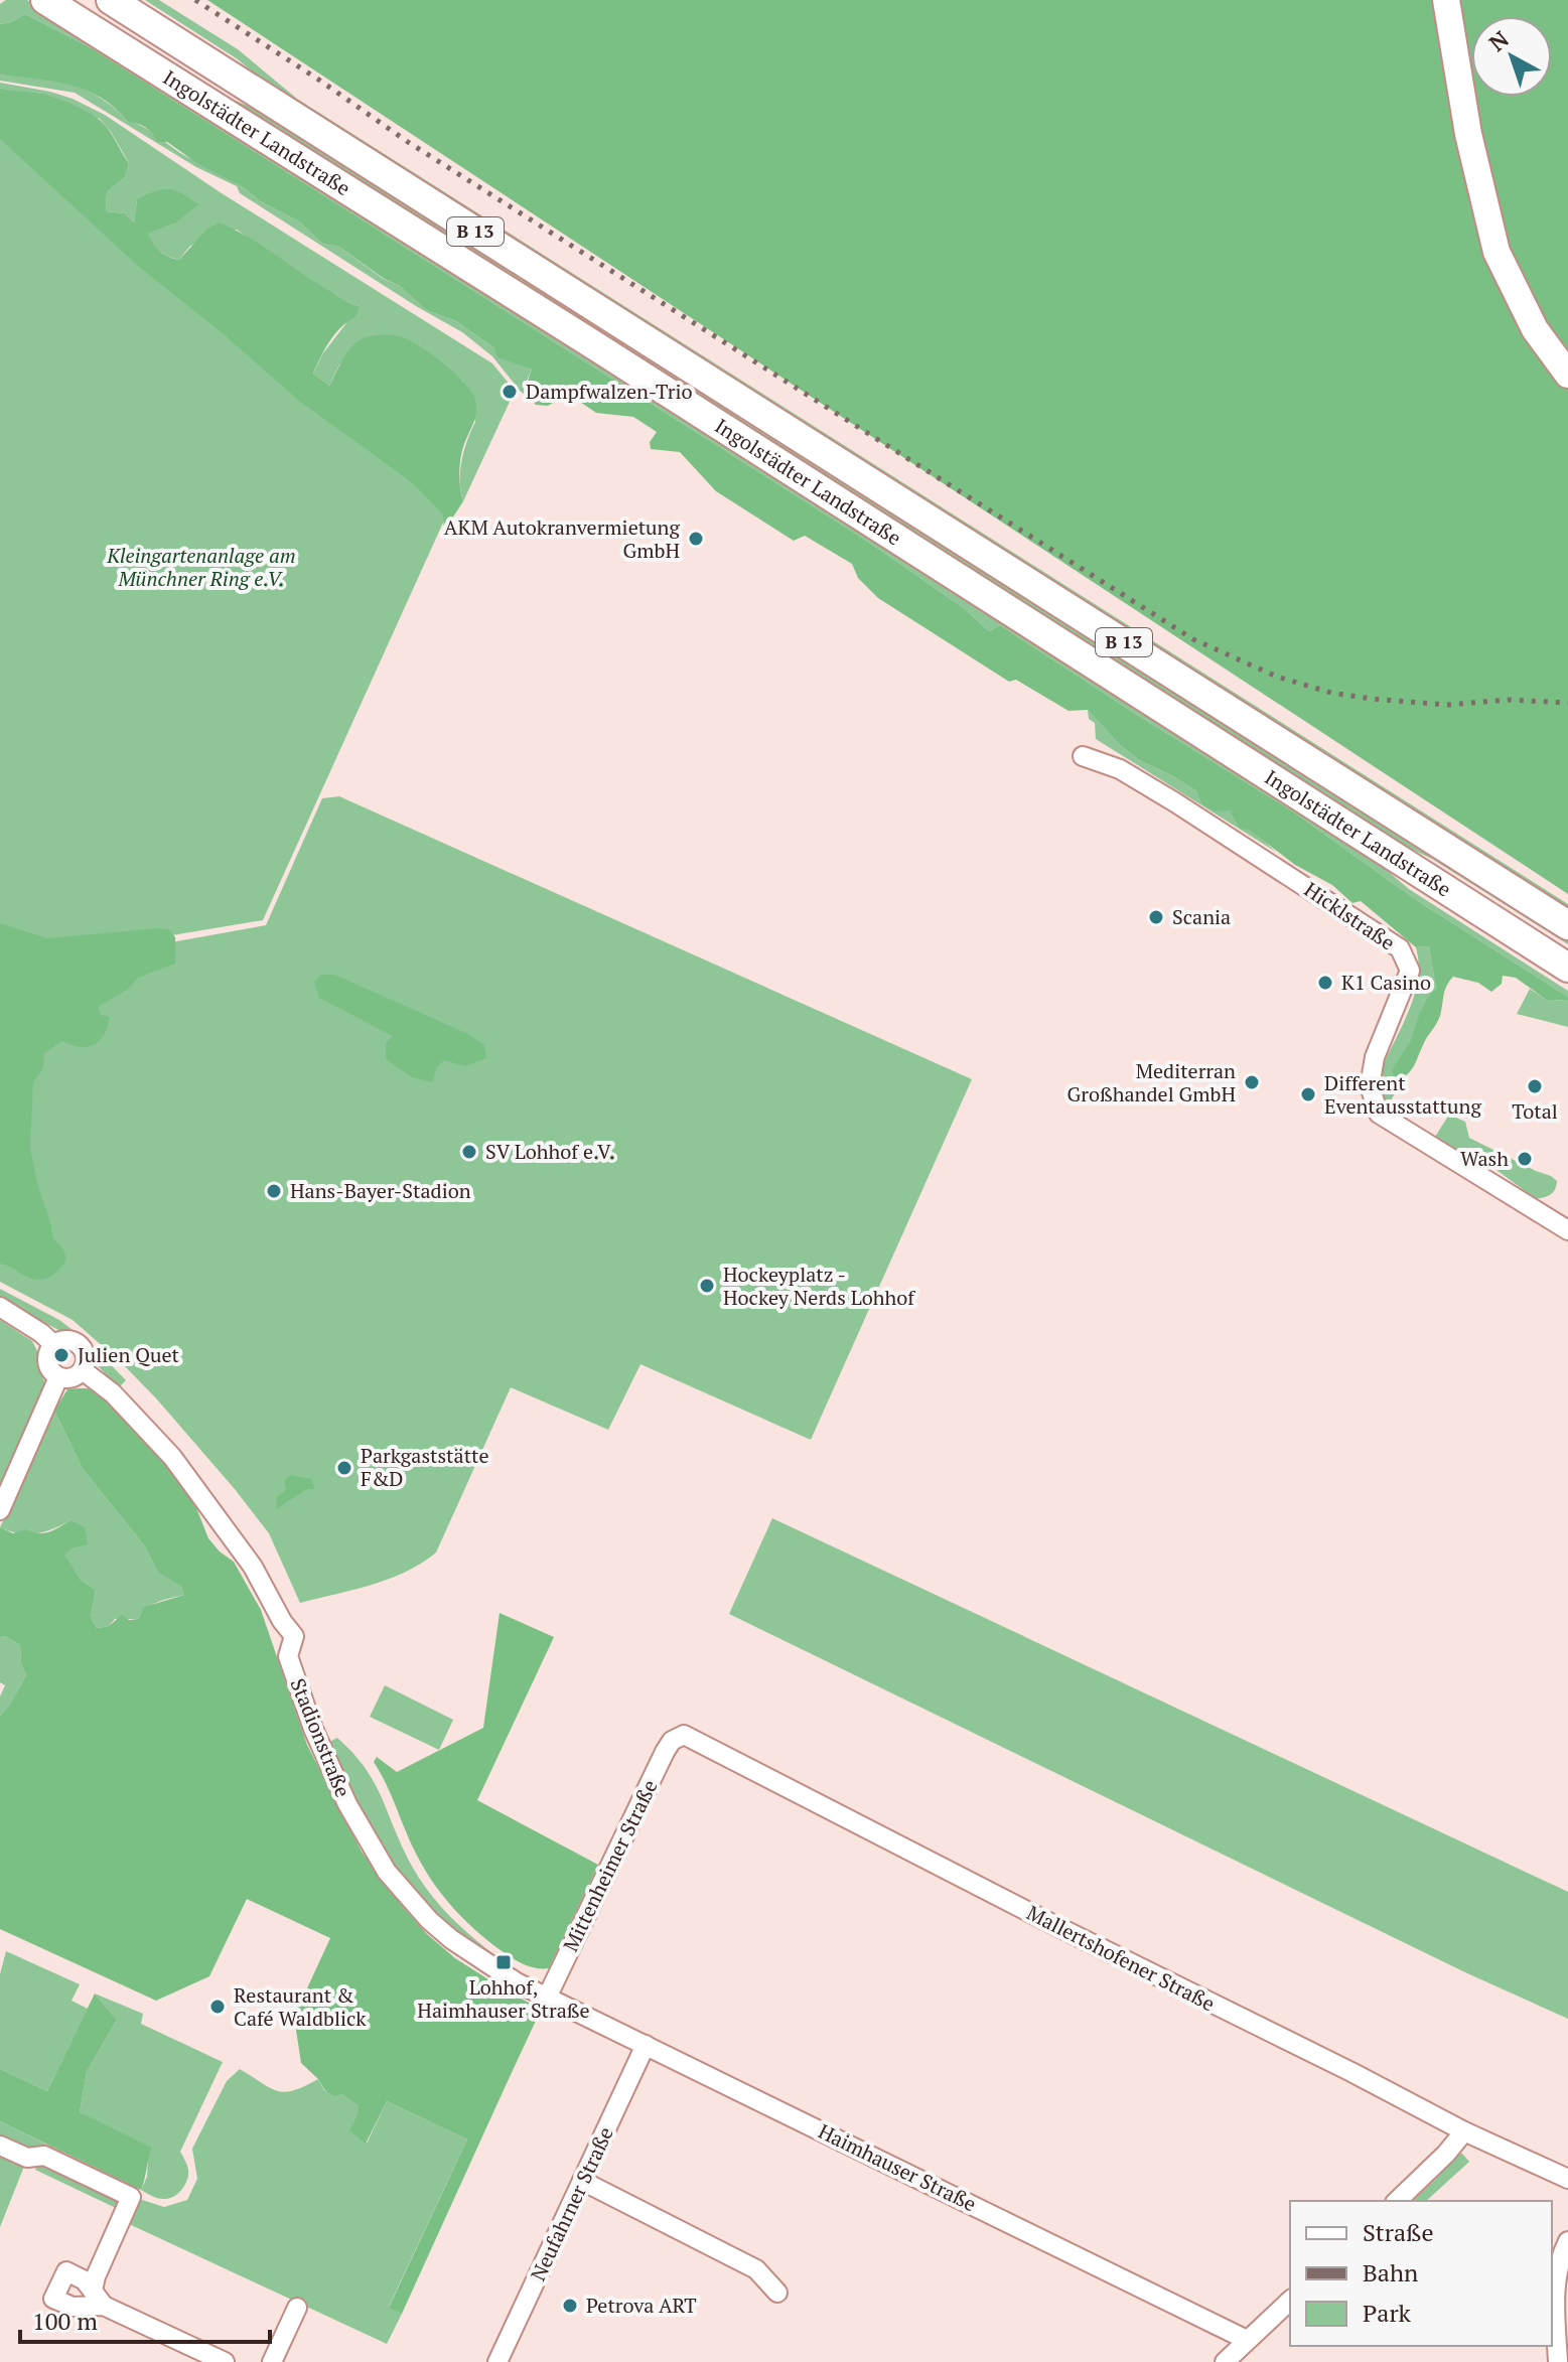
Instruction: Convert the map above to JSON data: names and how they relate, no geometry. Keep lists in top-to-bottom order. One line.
{"streets":{"main road":["Ingolstädter Landstraße","B 13"],"street":["Hicklstraße","Stadionstraße","Mittenheimer Straße","Mallertshofener Straße","Haimhauser Straße","Neufahrner Straße"]},"crossings":[["Stadionstraße","Mittenheimer Straße"],["Stadionstraße","Haimhauser Straße"],["Mittenheimer Straße","Mallertshofener Straße"],["Mittenheimer Straße","Haimhauser Straße"],["Haimhauser Straße","Neufahrner Straße"]],"parks":["Kleingartenanlage am Münchner Ring e.V."],"places":{"other":["Dampfwalzen-Trio","AKM Autokranvermietung GmbH","Scania","K1 Casino","Mediterran Großhandel GmbH","Total","Different Eventausstattung","SV Lohhof e.V.","Wash","Hans-Bayer-Stadion","Hockeyplatz - Hockey Nerds Lohhof","Julien Quet","Parkgaststätte F&D","Restaurant & Café Waldblick","Petrova ART"],"transit":["Lohhof, Haimhauser Straße"]},"legend":["Straße","Bahn","Park"],"scale_bar":"100 m","north":"top left"}
